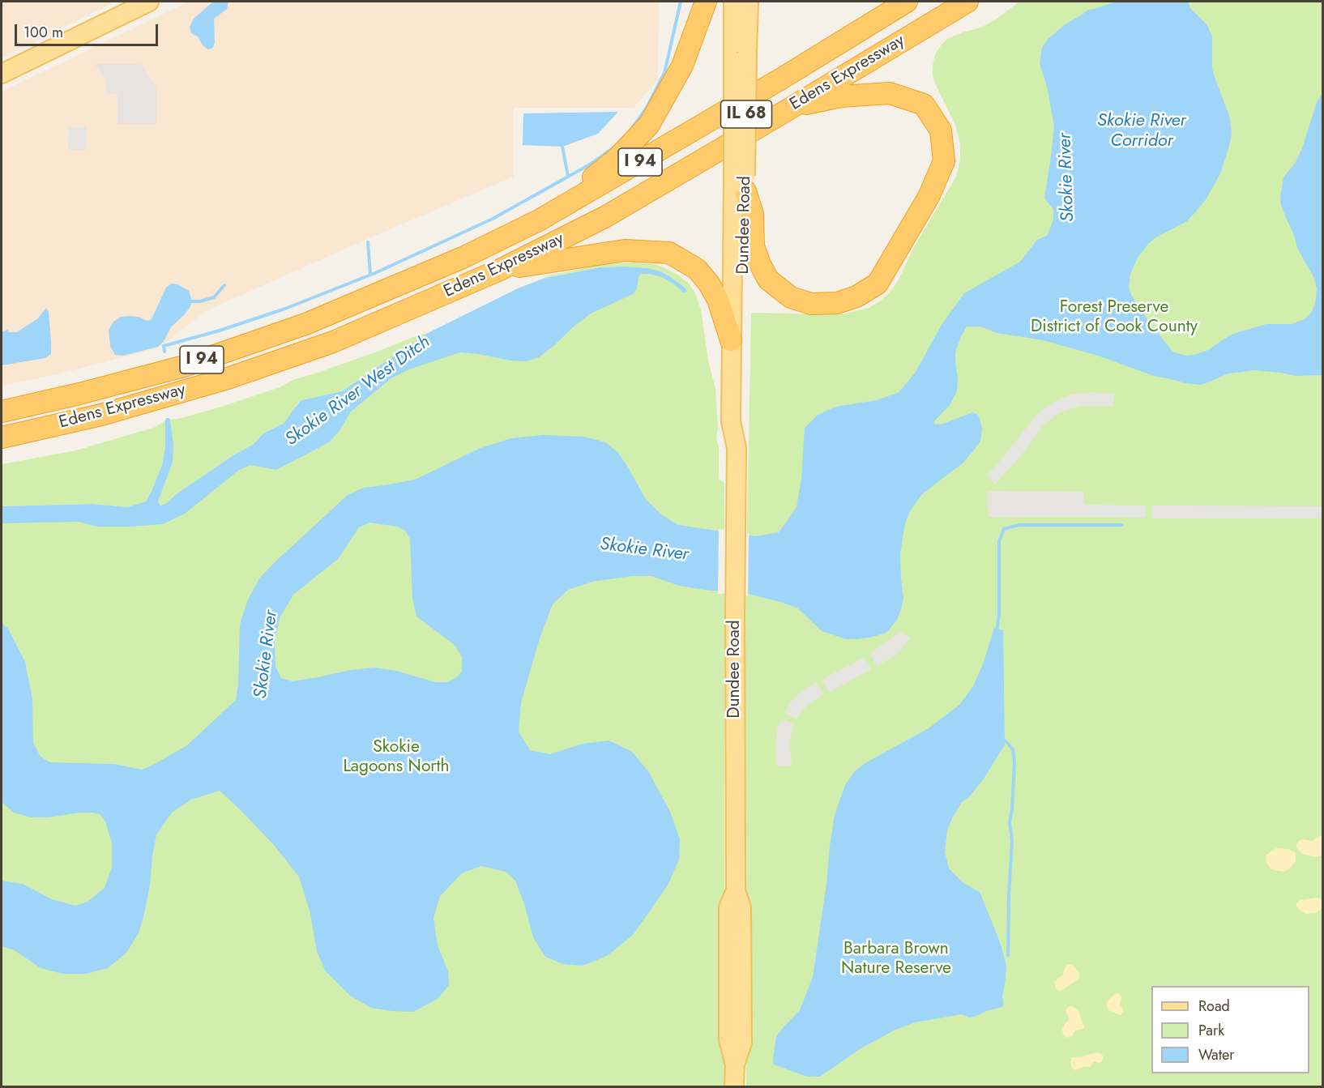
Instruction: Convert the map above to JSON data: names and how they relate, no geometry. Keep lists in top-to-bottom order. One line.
{"streets":{"highway":["Edens Expressway","I 94"],"main road":["Dundee Road"]},"water":["Skokie River Corridor","Skokie River","Skokie River West Ditch"],"parks":["Forest Preserve District of Cook County","Skokie Lagoons North","Barbara Brown Nature Reserve"],"legend":["Road","Park","Water"],"scale_bar":"100 m"}
